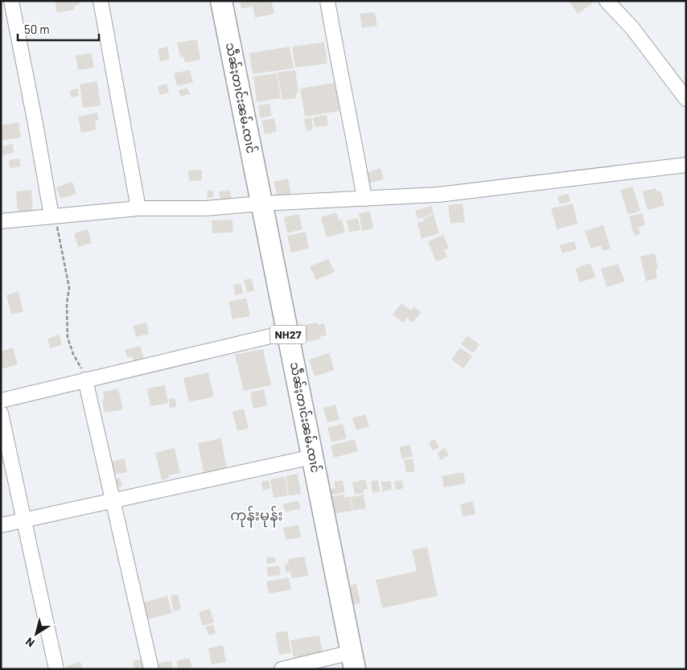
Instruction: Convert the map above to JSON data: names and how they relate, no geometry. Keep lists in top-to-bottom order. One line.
{"streets":{"highway":["သဵၼ်ႈတၢင်းၼမ်ႉၸၢင်","NH27"]},"districts":["ကုန်းမုန်း"],"scale_bar":"50 m","north":"bottom left"}
